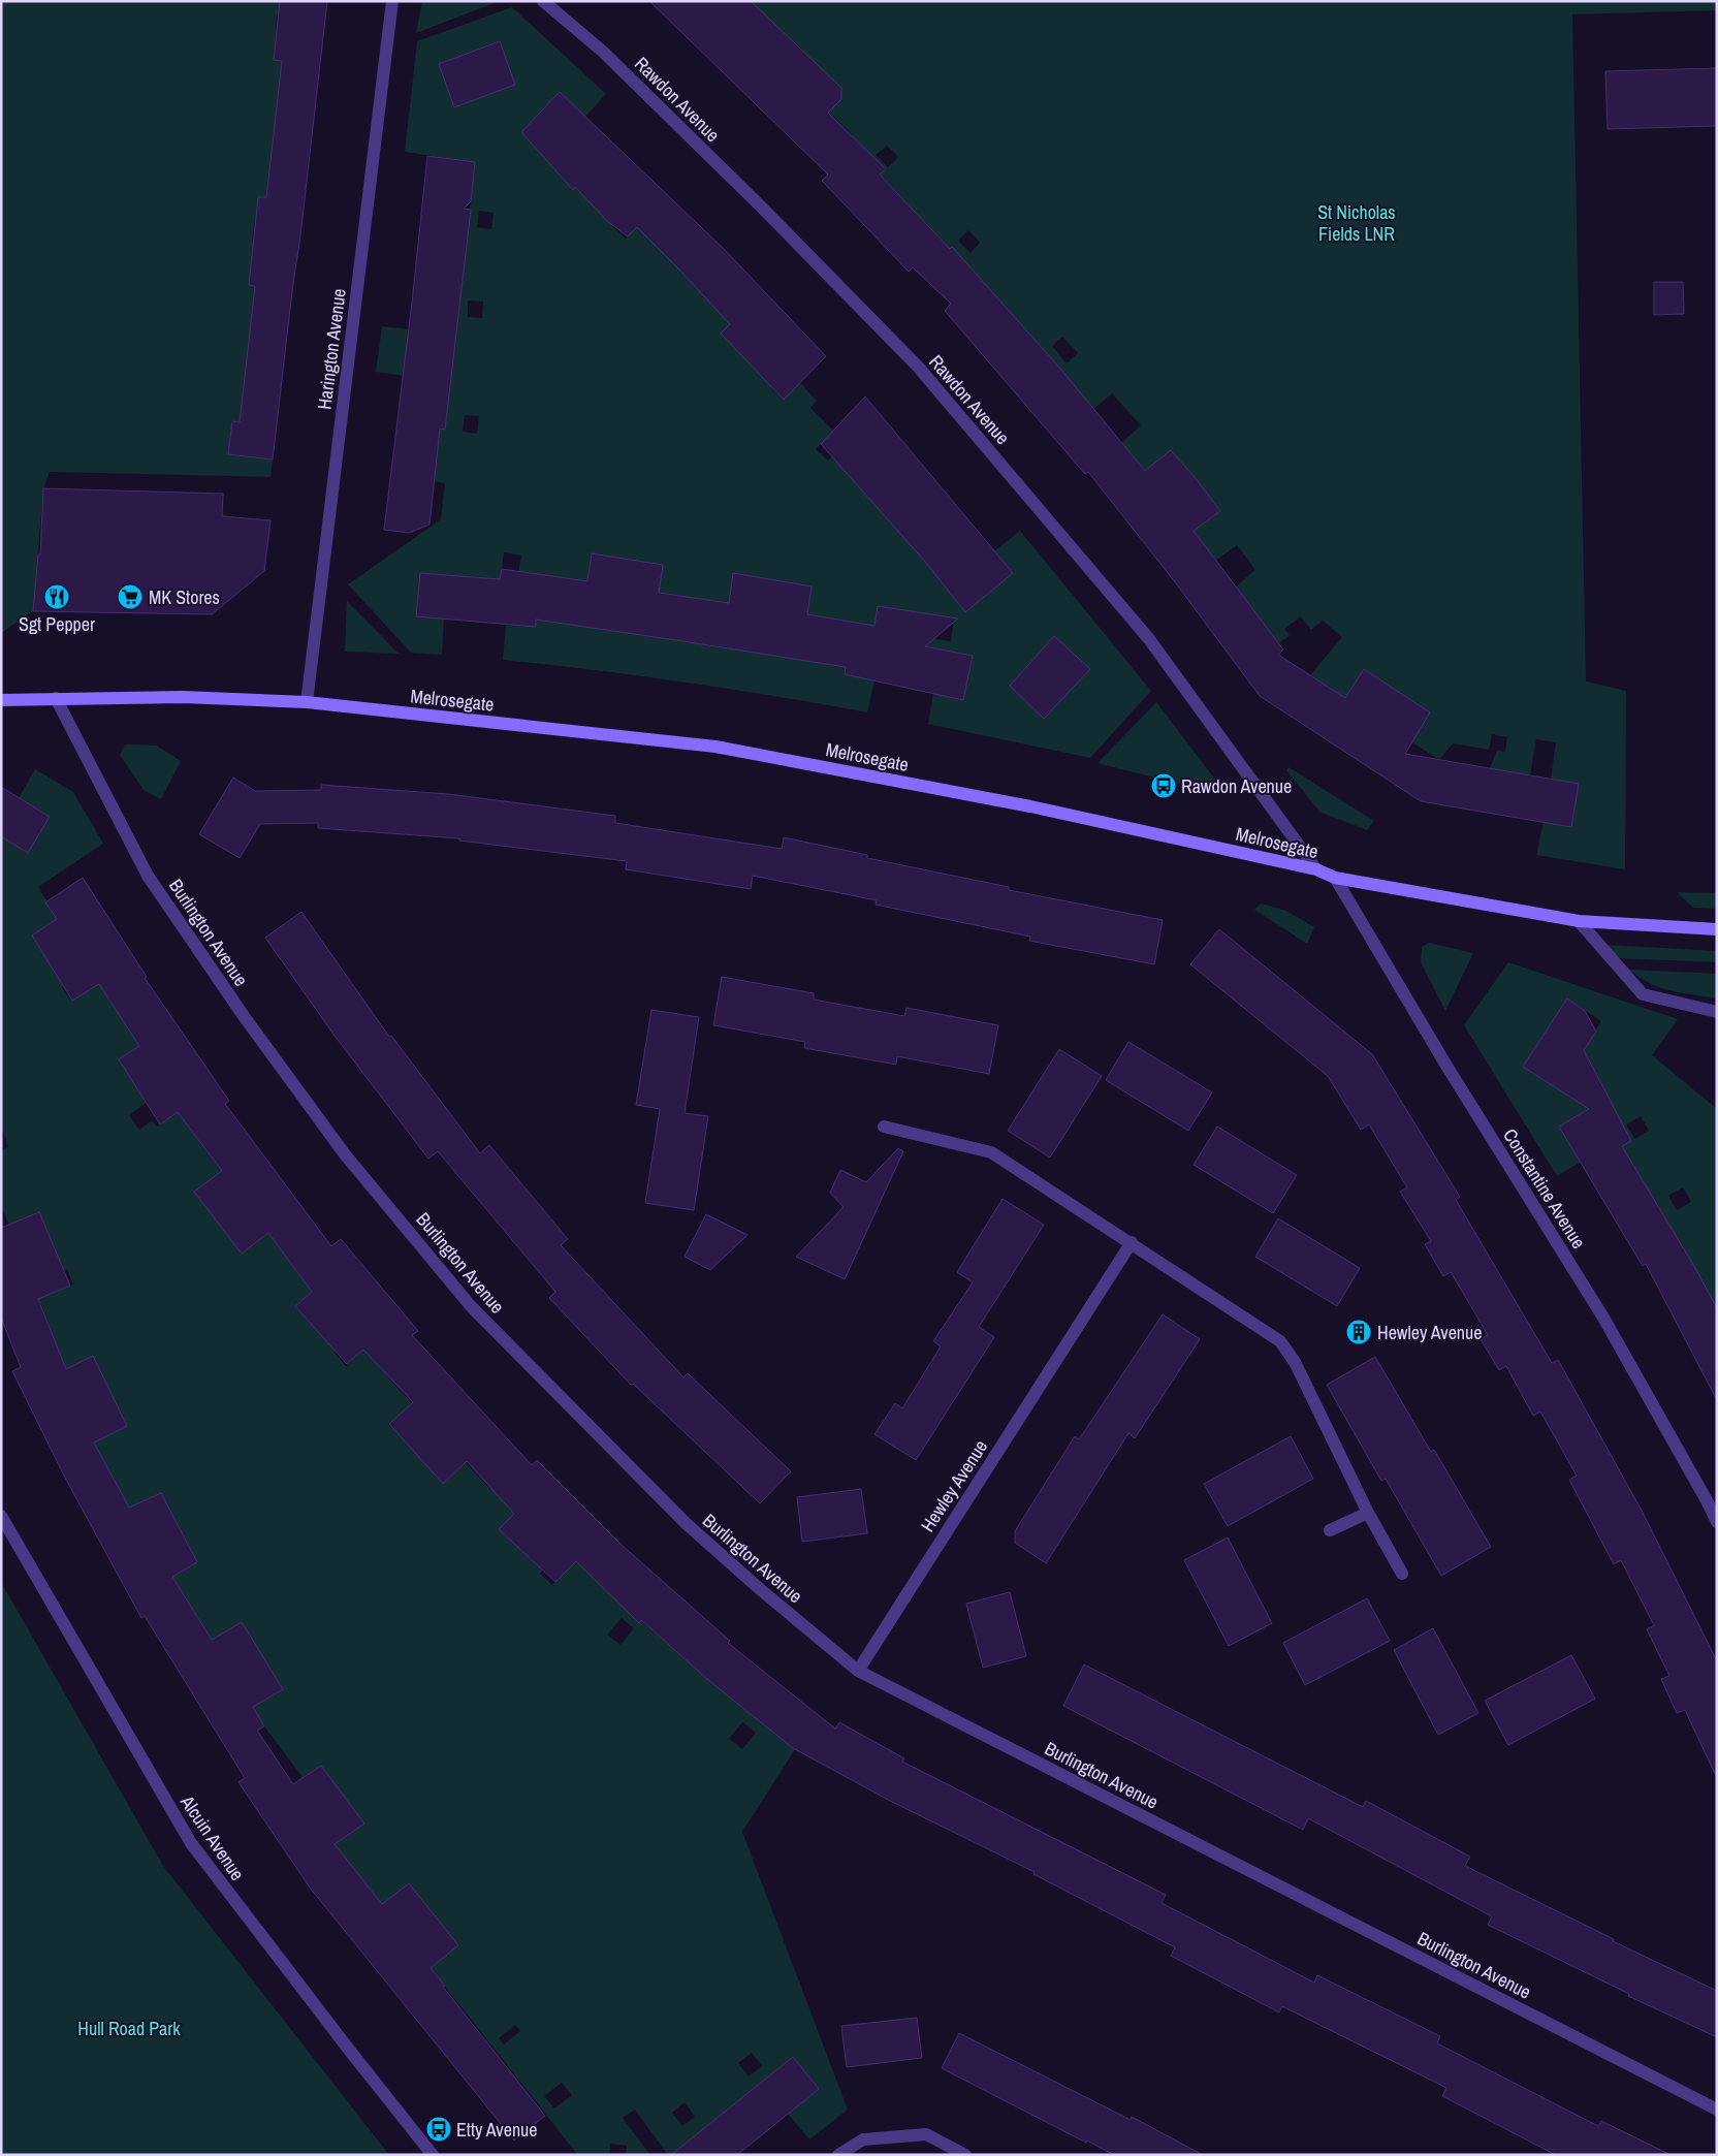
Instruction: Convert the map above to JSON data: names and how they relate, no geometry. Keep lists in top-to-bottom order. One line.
{"streets":{"street":["Rawdon Avenue","Harington Avenue","Melrosegate","Burlington Avenue","Constantine Avenue","Hewley Avenue","Alcuin Avenue"]},"crossings":[["Rawdon Avenue","Melrosegate"],["Harington Avenue","Melrosegate"],["Melrosegate","Burlington Avenue"],["Melrosegate","Constantine Avenue"],["Burlington Avenue","Hewley Avenue"]],"parks":["St Nicholas Fields LNR","Hull Road Park"],"places":{"restaurant":["Sgt Pepper"],"supermarket":["MK Stores"],"bus stop":["Rawdon Avenue","Etty Avenue"],"building":["Hewley Avenue"]}}
